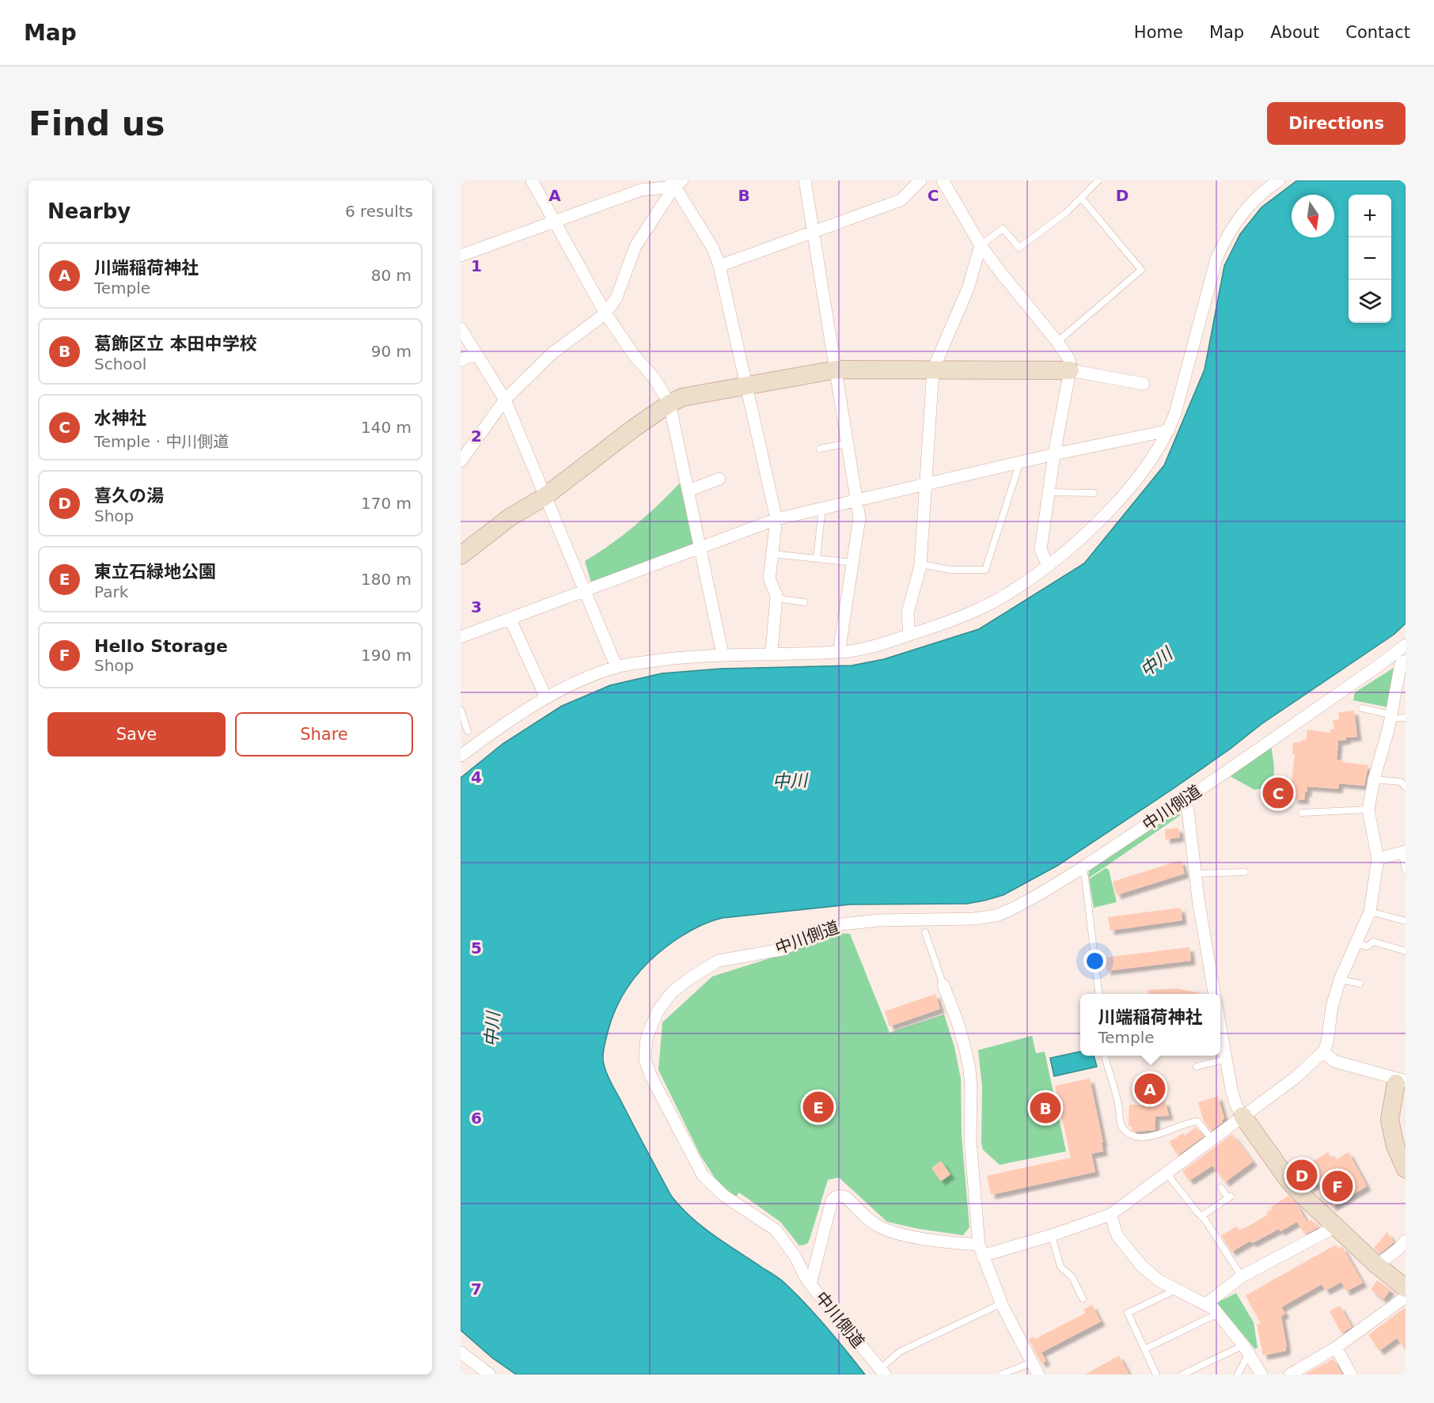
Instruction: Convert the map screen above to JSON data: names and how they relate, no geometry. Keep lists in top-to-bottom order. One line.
{"streets":{"street":["中川側道"]},"water":["中川"],"north":"bottom","page":{"header":"Map","nav":["Home","Map","About","Contact"],"buttons":["Directions",["Save","Share"]],"title":"Find us","heading":["Nearby","6 results"],"map_buttons":["+","−"],"list":[{"mark":"A","name":"川端稲荷神社","note":"Temple","value":"80 m"},{"mark":"B","name":"葛飾区立 本田中学校","note":"School","value":"90 m"},{"mark":"C","name":"水神社","note":"Temple · 中川側道","value":"140 m"},{"mark":"D","name":"喜久の湯","note":"Shop","value":"170 m"},{"mark":"E","name":"東立石緑地公園","note":"Park","value":"180 m"},{"mark":"F","name":"Hello Storage","note":"Shop","value":"190 m"}],"pins":["C","A","E","B","D","F"],"popup":["川端稲荷神社","Temple"]},"grid":{"columns":["A","B","C","D"],"rows":["1","2","3","4","5","6","7"]}}
